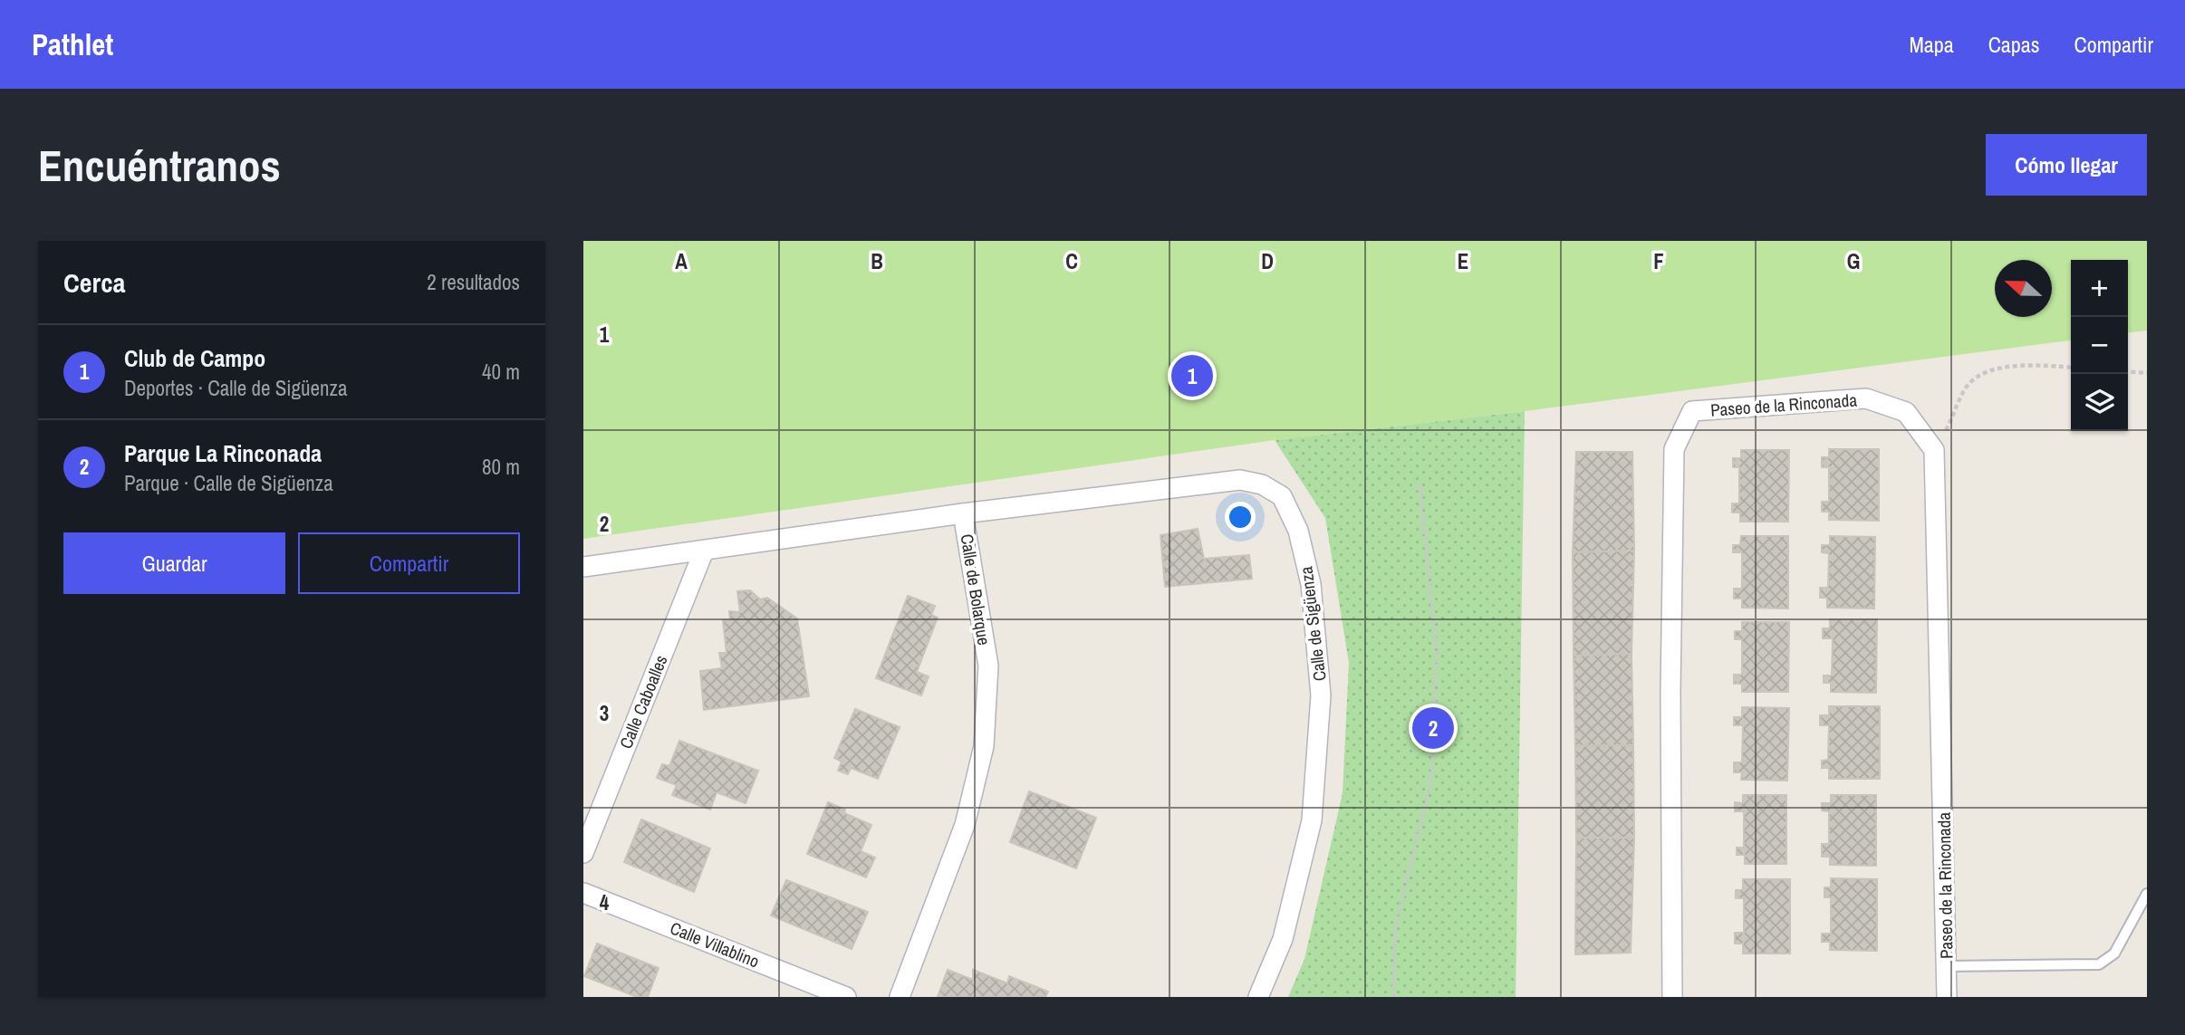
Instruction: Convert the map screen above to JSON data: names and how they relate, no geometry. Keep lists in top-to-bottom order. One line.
{"streets":{"street":["Paseo de la Rinconada","Calle de Bolarque","Calle de Sigüenza","Calle Caboalles","Calle Villablino"]},"crossings":[["Calle de Bolarque","Calle de Sigüenza"],["Calle de Bolarque","Calle Caboalles"]],"north":"left","page":{"header":"Pathlet","nav":["Mapa","Capas","Compartir"],"buttons":["Cómo llegar",["Guardar","Compartir"]],"title":"Encuéntranos","heading":["Cerca","2 resultados"],"map_buttons":["+","−"],"list":[{"mark":"1","name":"Club de Campo","note":"Deportes · Calle de Sigüenza","value":"40 m"},{"mark":"2","name":"Parque La Rinconada","note":"Parque · Calle de Sigüenza","value":"80 m"}],"pins":["1","2"]},"grid":{"columns":["A","B","C","D","E","F","G"],"rows":["1","2","3","4"]}}
